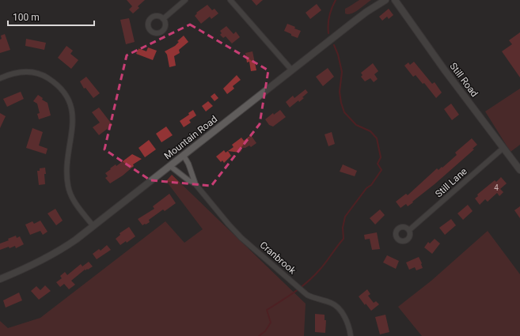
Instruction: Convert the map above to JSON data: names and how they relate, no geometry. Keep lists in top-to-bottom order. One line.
{"streets":{"main road":["Still Road","Mountain Road"],"street":["Still Lane","Cranbrook"]},"crossings":[["Still Road","Still Lane"],["Mountain Road","Cranbrook"]],"house_numbers":["4"],"scale_bar":"100 m"}
